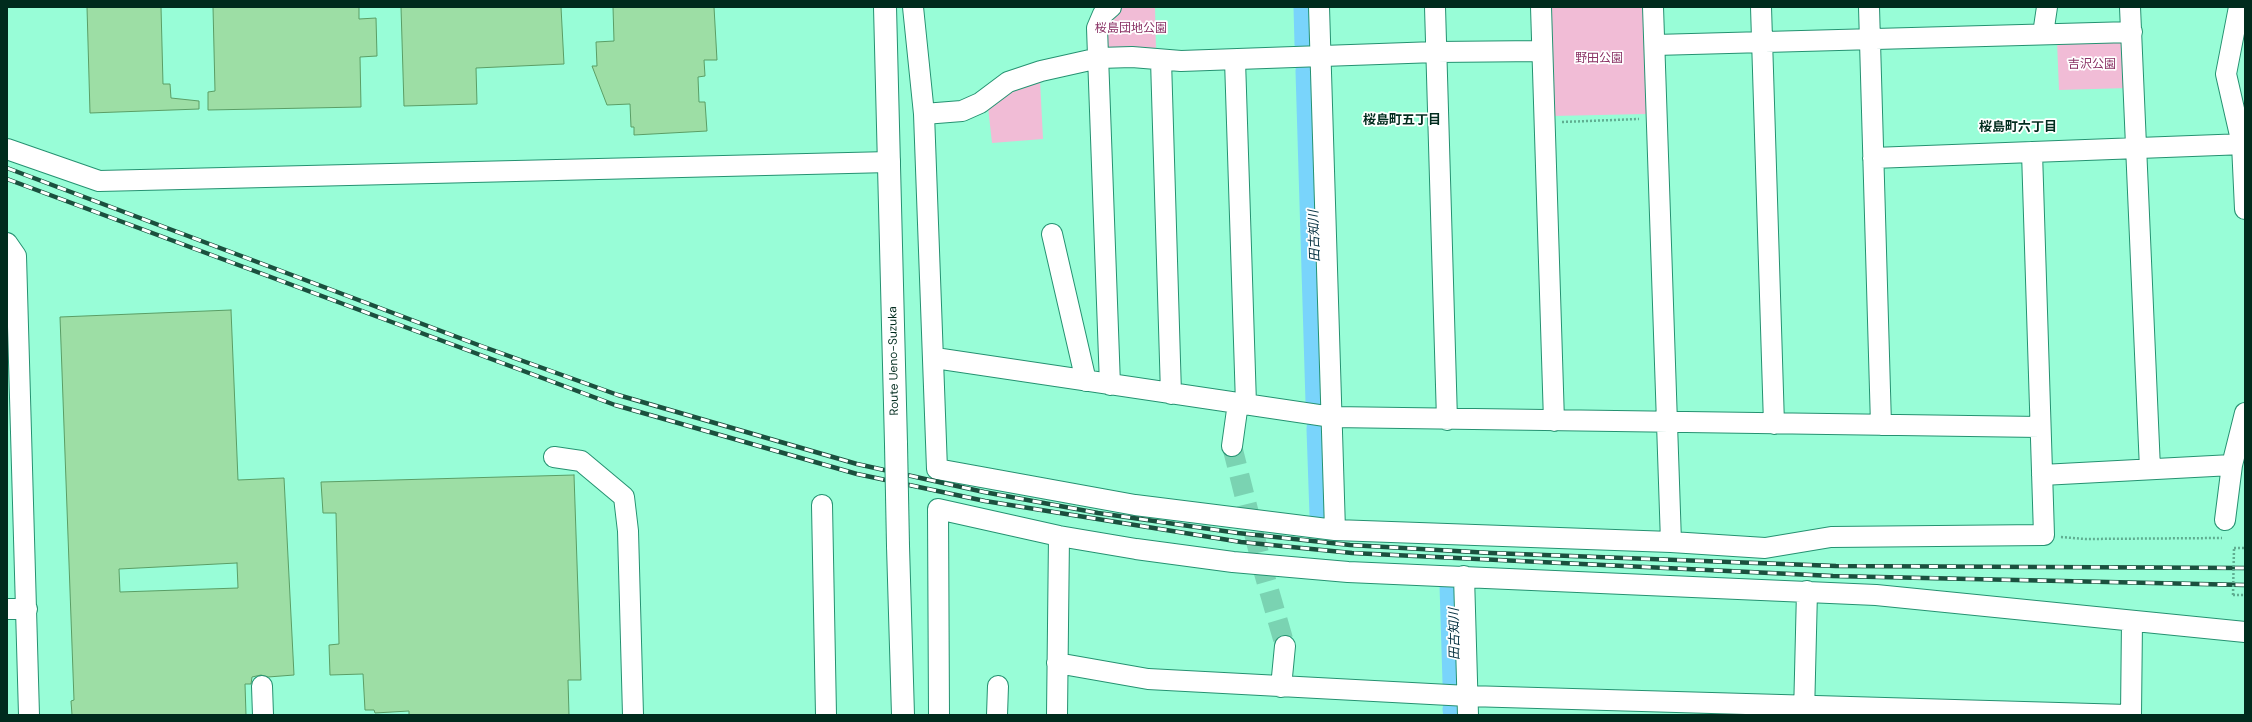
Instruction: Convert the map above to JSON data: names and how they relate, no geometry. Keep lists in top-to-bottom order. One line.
{"streets":{"main road":["Route Ueno-Suzuka"]},"districts":["桜島町五丁目","桜島町六丁目"],"water":["田古知川"],"parks":["桜島団地公園","野田公園","吉沢公園"]}
